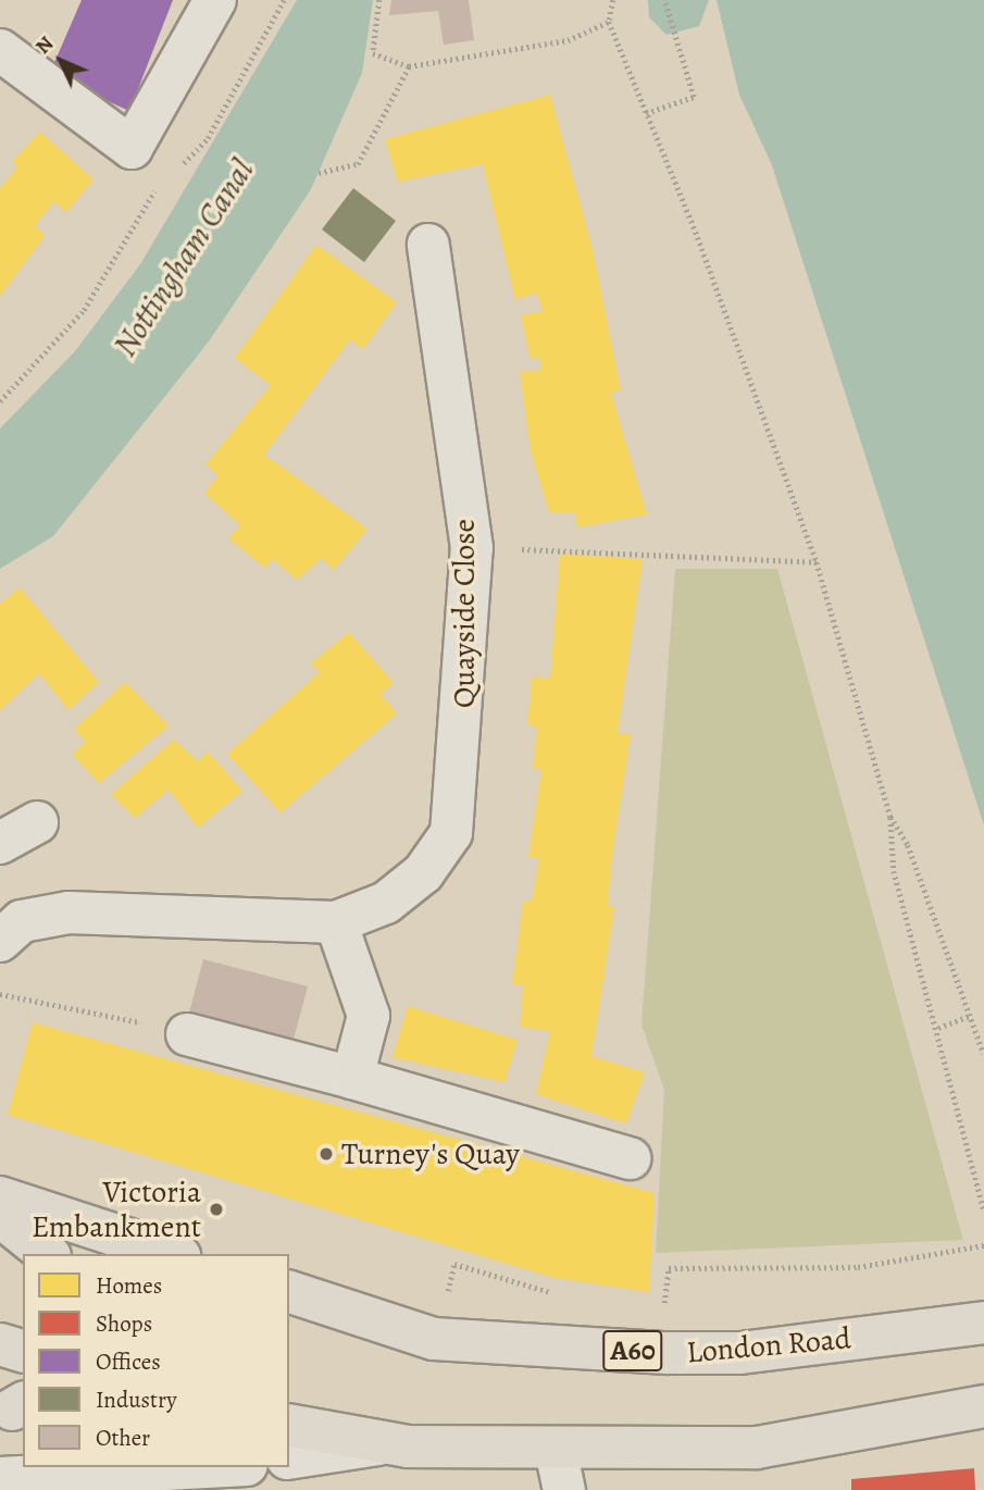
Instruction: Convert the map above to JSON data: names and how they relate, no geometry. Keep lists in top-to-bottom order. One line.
{"streets":{"main road":["London Road","A60"],"street":["Quayside Close"]},"water":["Nottingham Canal"],"places":["Turney's Quay","Victoria Embankment"],"legend":["Homes","Shops","Offices","Industry","Other"],"north":"top left"}
